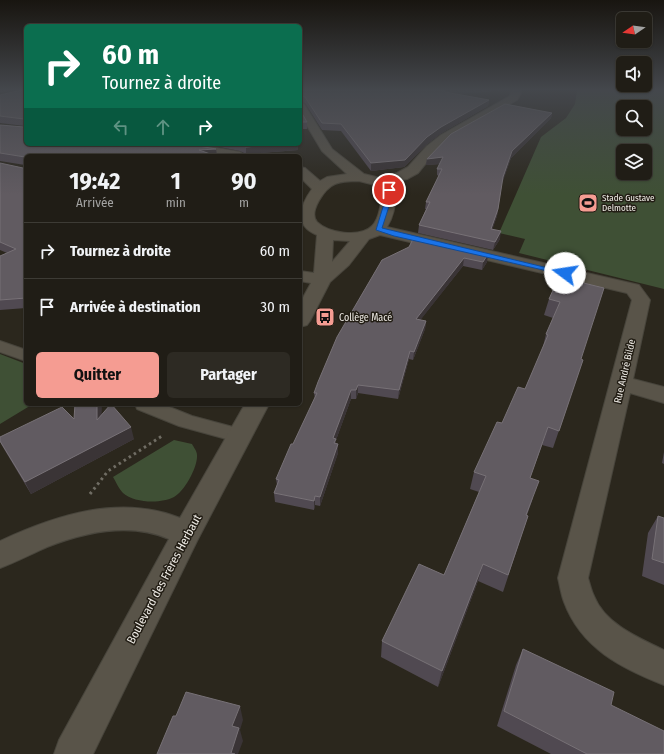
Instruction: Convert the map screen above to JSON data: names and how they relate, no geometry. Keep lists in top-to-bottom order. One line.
{"streets":{"street":["Rue André Bilde","Boulevard des Frères Herbaut"]},"places":{"sports":["Stade Gustave Delmotte"],"bus stop":["Collège Macé"]},"north":"left","page":{"turn":["60 m","Tournez à droite"],"eta":["19:42","Arrivée","1","min","90","m"],"list":[{"name":"Tournez à droite","value":"60 m"},{"name":"Arrivée à destination","value":"30 m"}],"buttons":["Quitter","Partager"]}}
